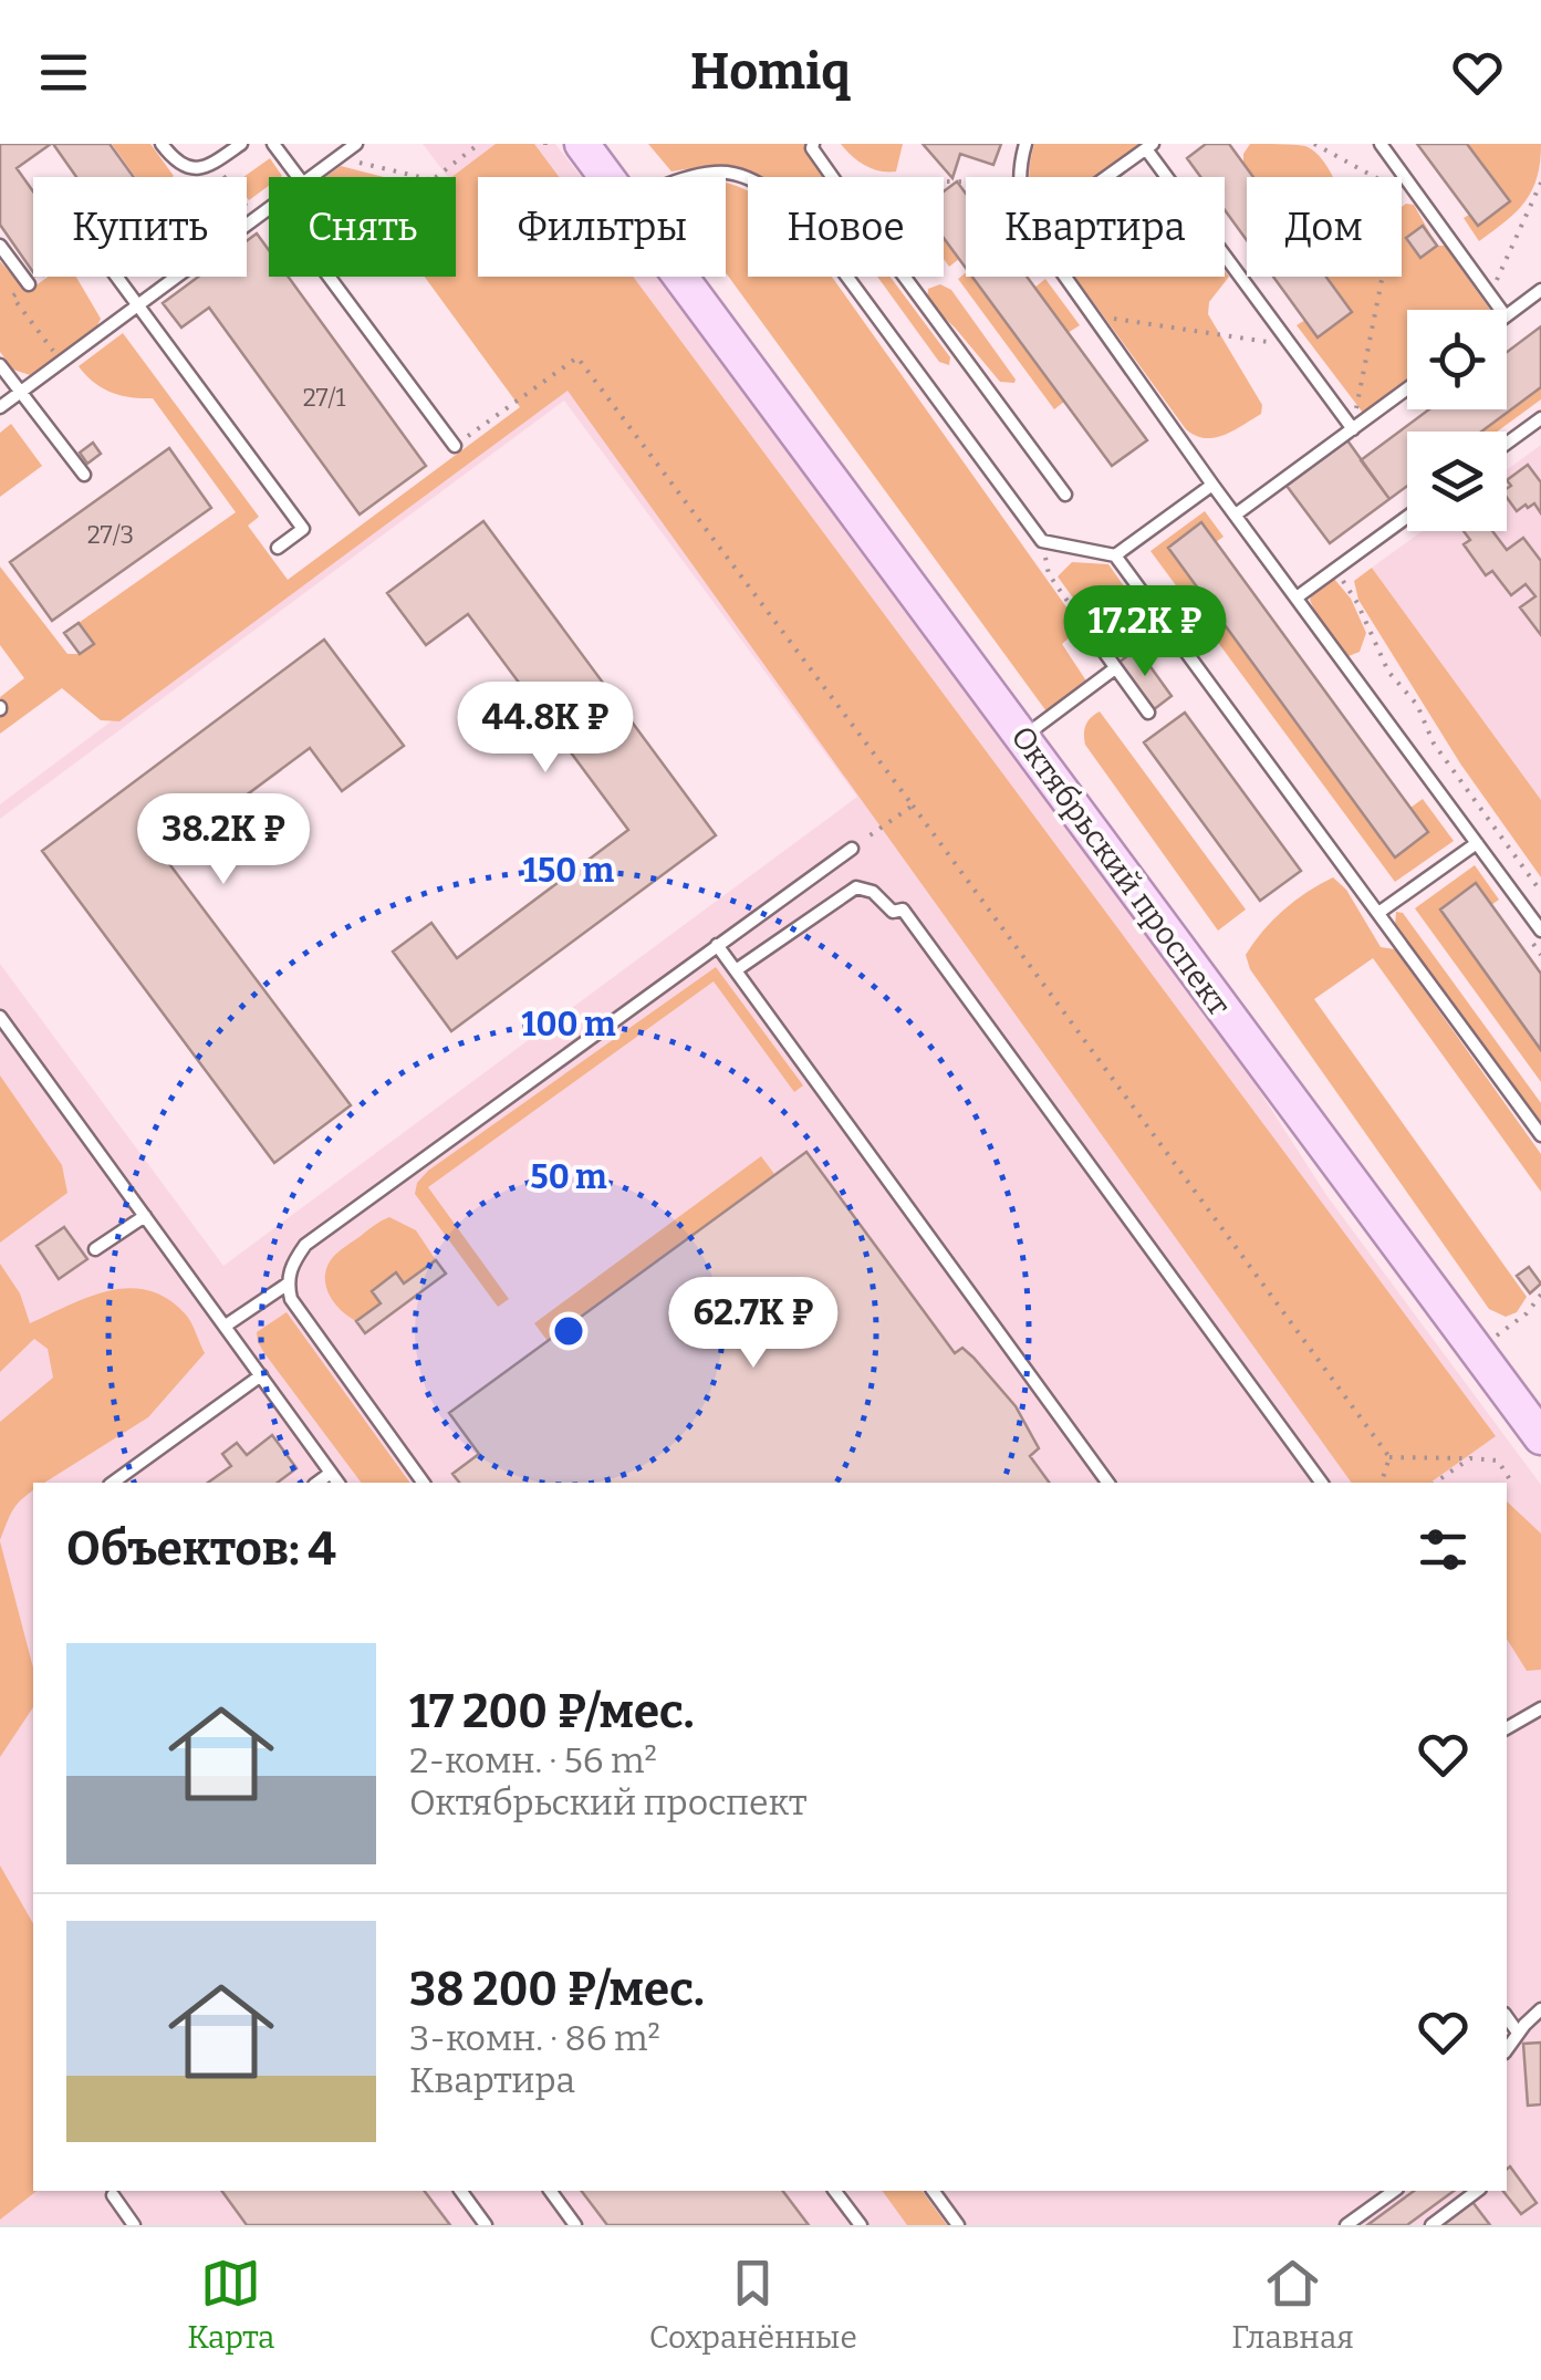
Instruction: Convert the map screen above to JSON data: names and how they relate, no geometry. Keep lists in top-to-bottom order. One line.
{"streets":{"main road":["Октябрьский проспект"]},"house_numbers":["27/1","27/3"],"page":{"header":"Homiq","chip":["Купить","Снять","Фильтры","Новое","Квартира","Дом"],"price":["17.2K ₽","44.8K ₽","38.2K ₽","62.7K ₽"],"heading":"Объектов: 4","list":[{"name":"17 200 ₽/мес.","note":"2-комн. · 56 m² · Октябрьский проспект"},{"name":"38 200 ₽/мес.","note":"3-комн. · 86 m² · Квартира"}],"tabs":["Карта","Сохранённые","Главная"]},"rings":["150 m","100 m","50 m"]}
